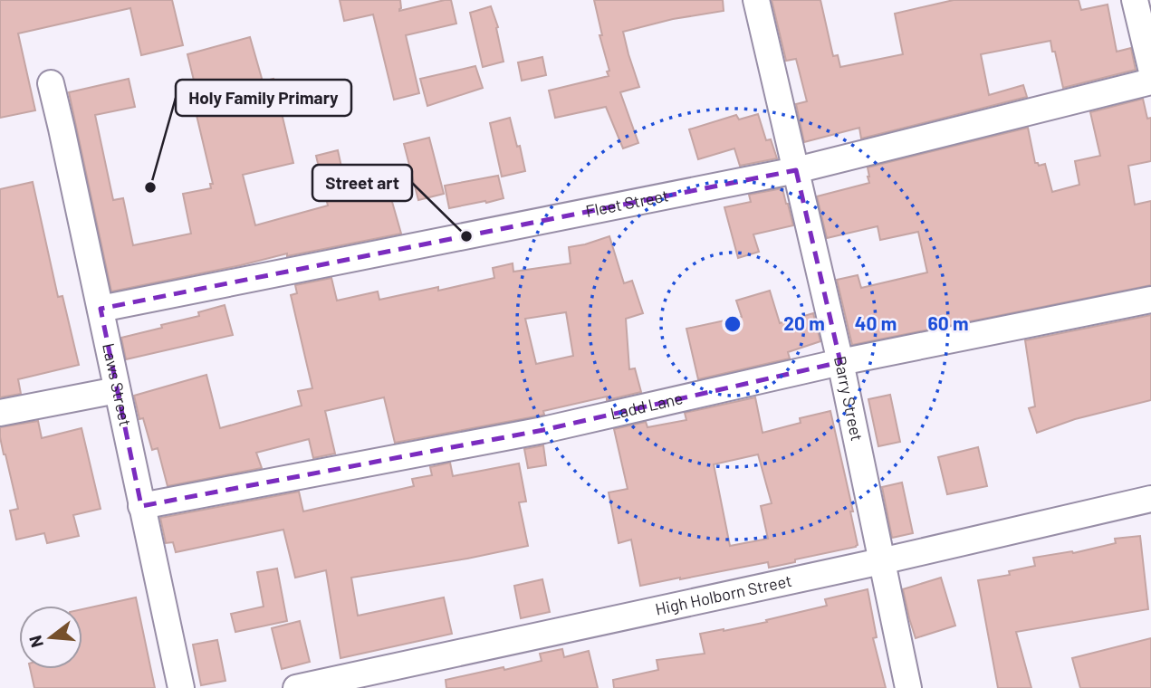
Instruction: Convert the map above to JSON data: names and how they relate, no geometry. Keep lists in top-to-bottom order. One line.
{"streets":{"street":["Fleet Street","Laws Street","Barry Street","Ladd Lane","High Holborn Street"]},"crossings":[["Fleet Street","Laws Street"],["Fleet Street","Barry Street"],["Laws Street","Ladd Lane"],["Barry Street","Ladd Lane"],["Barry Street","High Holborn Street"]],"places":["Holy Family Primary","Street art"],"north":"left","rings":["20 m","40 m","60 m"]}
